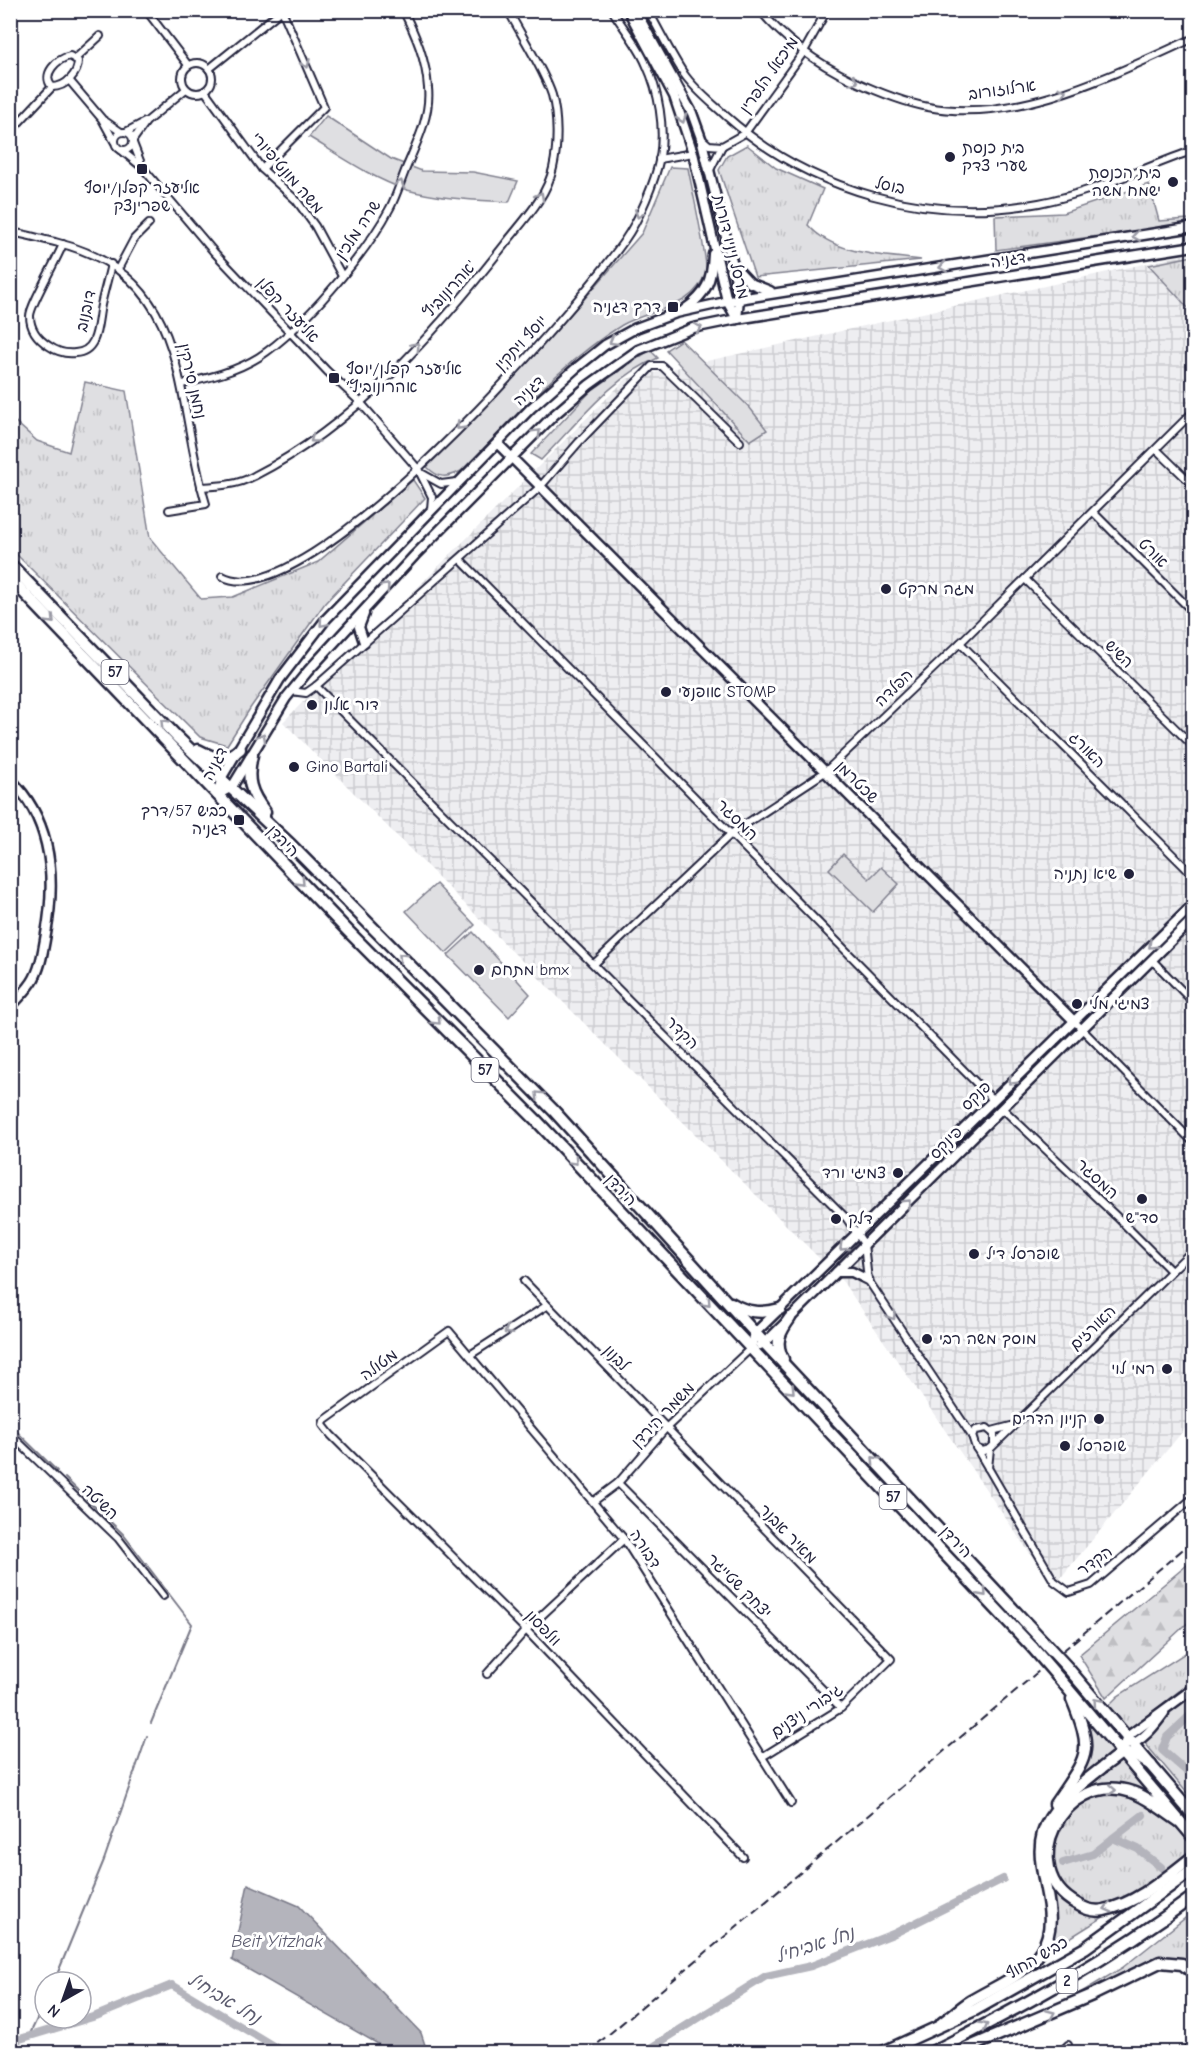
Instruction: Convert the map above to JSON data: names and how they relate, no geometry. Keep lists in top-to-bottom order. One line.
{"streets":{"highway":["57","הירדן","כביש החוף","2"],"street":["מיכאל הלפרין","ארלוזורוב","משה מונטיפיורי","בוסל","שרה מלכין","מרסל ניניו דורות","דגניה","אהרונוביץ'","אליעזר קפלן","דובנוב","יוסף ויתקין","נחמן סירקין","אורט","השיש","הפלדה","האורג","שכטרמן","המסגר","הקדר","פנקס","פינקס","האורזים","לבנון","מטולה","משמר הירדן","השיטה","מאיר אבנר","דבורה","יצחק שטייגר","וולפסון","גיבורי ניצנים"]},"crossings":[["מיכאל הלפרין","ארלוזורוב"],["מיכאל הלפרין","בוסל"],["משה מונטיפיורי","שרה מלכין"],["שרה מלכין","אליעזר קפלן"],["שרה מלכין","נחמן סירקין"],["מרסל ניניו דורות","דגניה"],["דגניה","אליעזר קפלן"],["דגניה","שכטרמן"],["דגניה","הירדן"],["אהרונוביץ'","אליעזר קפלן"],["אהרונוביץ'","נחמן סירקין"],["אליעזר קפלן","יוסף ויתקין"],["דובנוב","נחמן סירקין"],["אורט","הפלדה"],["השיש","הפלדה"],["הפלדה","האורג"],["הפלדה","שכטרמן"],["הפלדה","המסגר"],["הפלדה","הקדר"],["שכטרמן","פנקס"],["שכטרמן","פינקס"],["המסגר","פנקס"],["המסגר","פינקס"],["המסגר","האורזים"],["הירדן","פינקס"],["הירדן","משמר הירדן"],["הקדר","פנקס"],["הקדר","פינקס"],["הקדר","האורזים"],["פינקס","משמר הירדן"],["לבנון","משמר הירדן"],["לבנון","מאיר אבנר"],["מטולה","דבורה"],["מטולה","וולפסון"],["משמר הירדן","מאיר אבנר"],["משמר הירדן","דבורה"],["משמר הירדן","יצחק שטייגר"],["מאיר אבנר","גיבורי ניצנים"],["דבורה","גיבורי ניצנים"],["יצחק שטייגר","גיבורי ניצנים"]],"one_way":["ארלוזורוב","שרה מלכין","יוסף ויתקין","פנקס"],"water":["Beit Yitzhak","נחל אביחיל"],"places":{"other":["בית כנסת שערי צדק","בית הכנסת ישמח משה","מגה מרקט","אופנעי STOMP","דור אלון","Gino Bartali","שיא נתניה","מתחם bmx","צמיגי מלי","צמיגי ורד","סד\"ש","דלק","שופרסל דיל","מוסך משה רבי","רמי לוי","קניון הדרים","שופרסל"],"transit":["אליעזר קפלן/יוסף שפרינצק","דרך דגניה","אליעזר קפלן/יוסף אהרונוביץ׳","כביש 57/דרך דגניה"]},"north":"bottom left"}
